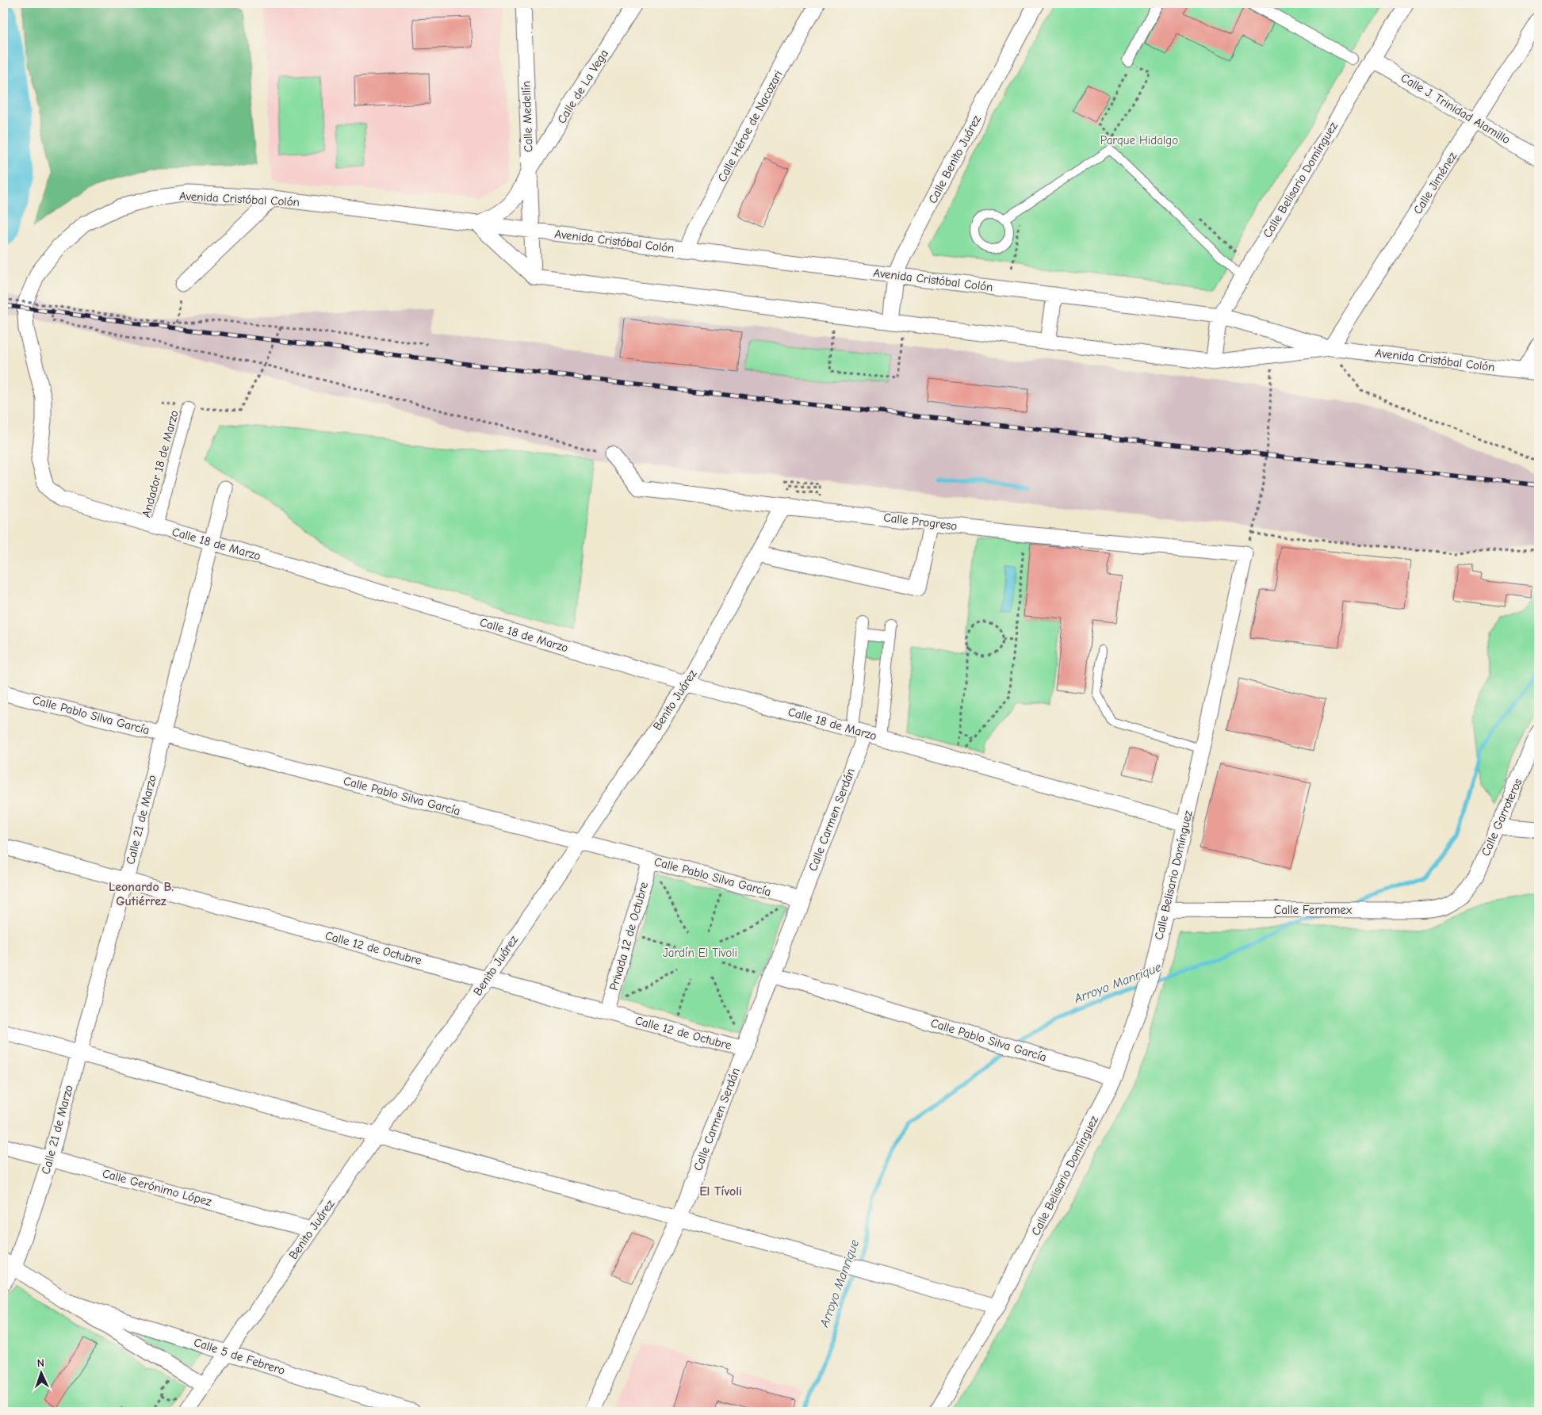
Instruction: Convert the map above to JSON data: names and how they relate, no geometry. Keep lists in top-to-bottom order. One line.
{"streets":{"street":["Calle de La Vega","Calle J. Trinidad Alamillo","Calle Medellín","Calle Héroe de Nacozari","Calle Benito Juárez","Calle Belisario Domínguez","Calle Jiménez","Avenida Cristóbal Colón","Andador 18 de Marzo","Calle Progreso","Calle 18 de Marzo","Benito Juárez","Calle Pablo Silva García","Calle Garroteros","Calle 21 de Marzo","Calle Carmen Serdán","Calle Ferromex","Privada 12 de Octubre","Calle 12 de Octubre","Calle Gerónimo López","Calle 5 de Febrero"]},"crossings":[["Calle de La Vega","Calle Medellín"],["Calle de La Vega","Avenida Cristóbal Colón"],["Calle J. Trinidad Alamillo","Calle Belisario Domínguez"],["Calle J. Trinidad Alamillo","Calle Jiménez"],["Calle Medellín","Avenida Cristóbal Colón"],["Calle Héroe de Nacozari","Avenida Cristóbal Colón"],["Calle Benito Juárez","Avenida Cristóbal Colón"],["Calle Belisario Domínguez","Avenida Cristóbal Colón"],["Calle Belisario Domínguez","Calle Progreso"],["Calle Belisario Domínguez","Calle 18 de Marzo"],["Calle Belisario Domínguez","Calle Pablo Silva García"],["Calle Belisario Domínguez","Calle Ferromex"],["Calle Jiménez","Avenida Cristóbal Colón"],["Avenida Cristóbal Colón","Calle 18 de Marzo"],["Andador 18 de Marzo","Calle 18 de Marzo"],["Calle Progreso","Benito Juárez"],["Calle 18 de Marzo","Benito Juárez"],["Calle 18 de Marzo","Calle 21 de Marzo"],["Calle 18 de Marzo","Calle Carmen Serdán"],["Benito Juárez","Calle Pablo Silva García"],["Benito Juárez","Calle 12 de Octubre"],["Benito Juárez","Calle Gerónimo López"],["Benito Juárez","Calle 5 de Febrero"],["Calle Pablo Silva García","Calle 21 de Marzo"],["Calle Pablo Silva García","Calle Carmen Serdán"],["Calle Pablo Silva García","Privada 12 de Octubre"],["Calle Garroteros","Calle Ferromex"],["Calle 21 de Marzo","Calle 12 de Octubre"],["Calle 21 de Marzo","Calle Gerónimo López"],["Calle 21 de Marzo","Calle 5 de Febrero"],["Calle Carmen Serdán","Calle 12 de Octubre"],["Privada 12 de Octubre","Calle 12 de Octubre"]],"districts":["Leonardo B. Gutiérrez","El Tívoli"],"water":["Arroyo Manrique"],"parks":["Parque Hidalgo","Jardín El Tivoli"],"north":"top"}
